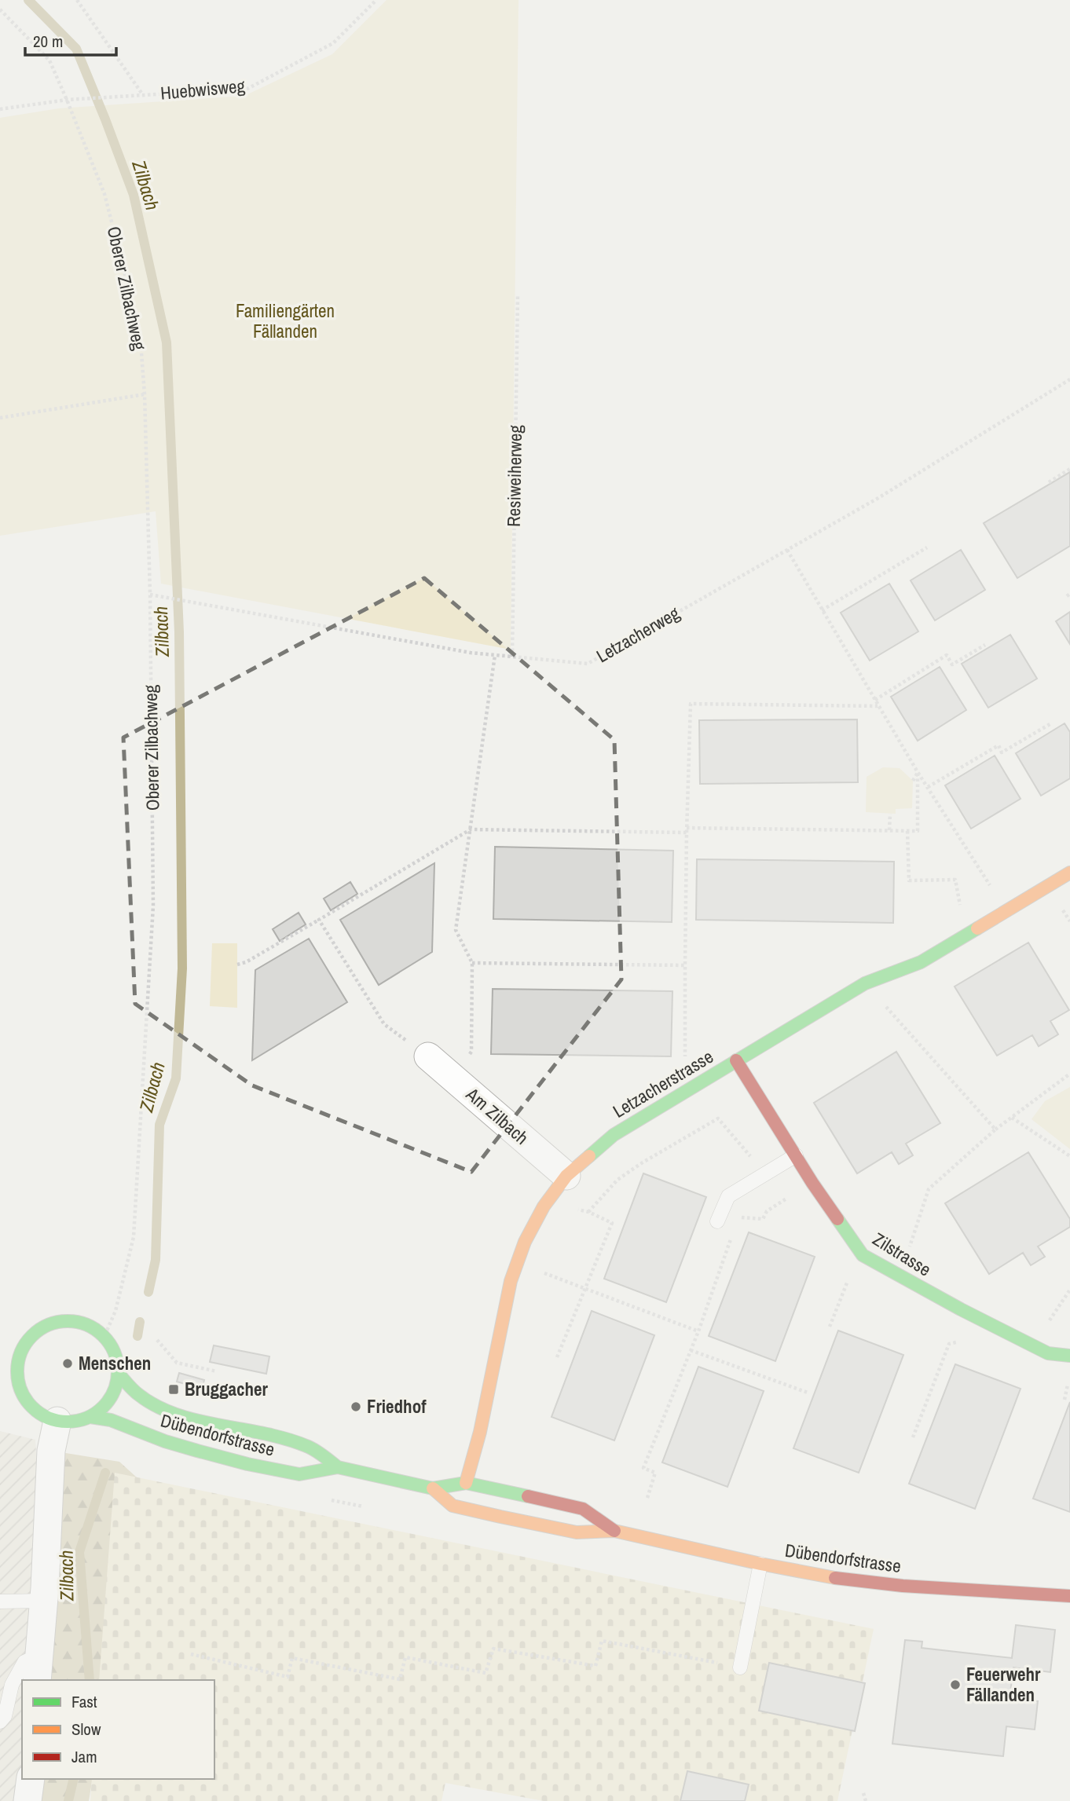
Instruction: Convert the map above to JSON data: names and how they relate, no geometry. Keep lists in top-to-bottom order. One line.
{"streets":{"main road":["Letzacherstrasse","Zilstrasse","Dübendorfstrasse"],"street":["Am Zilbach"],"path":["Huebwisweg","Oberer Zilbachweg","Resiweiherweg","Letzacherweg"]},"crossings":[["Huebwisweg","Oberer Zilbachweg"],["Oberer Zilbachweg","Letzacherweg"],["Oberer Zilbachweg","Dübendorfstrasse"],["Resiweiherweg","Letzacherweg"],["Letzacherstrasse","Am Zilbach"],["Letzacherstrasse","Zilstrasse"],["Letzacherstrasse","Dübendorfstrasse"]],"water":["Zilbach"],"parks":["Familiengärten Fällanden"],"places":{"other":["Menschen","Friedhof","Feuerwehr Fällanden"],"transit":["Bruggacher"]},"legend":["Fast","Slow","Jam"],"scale_bar":"20 m"}
